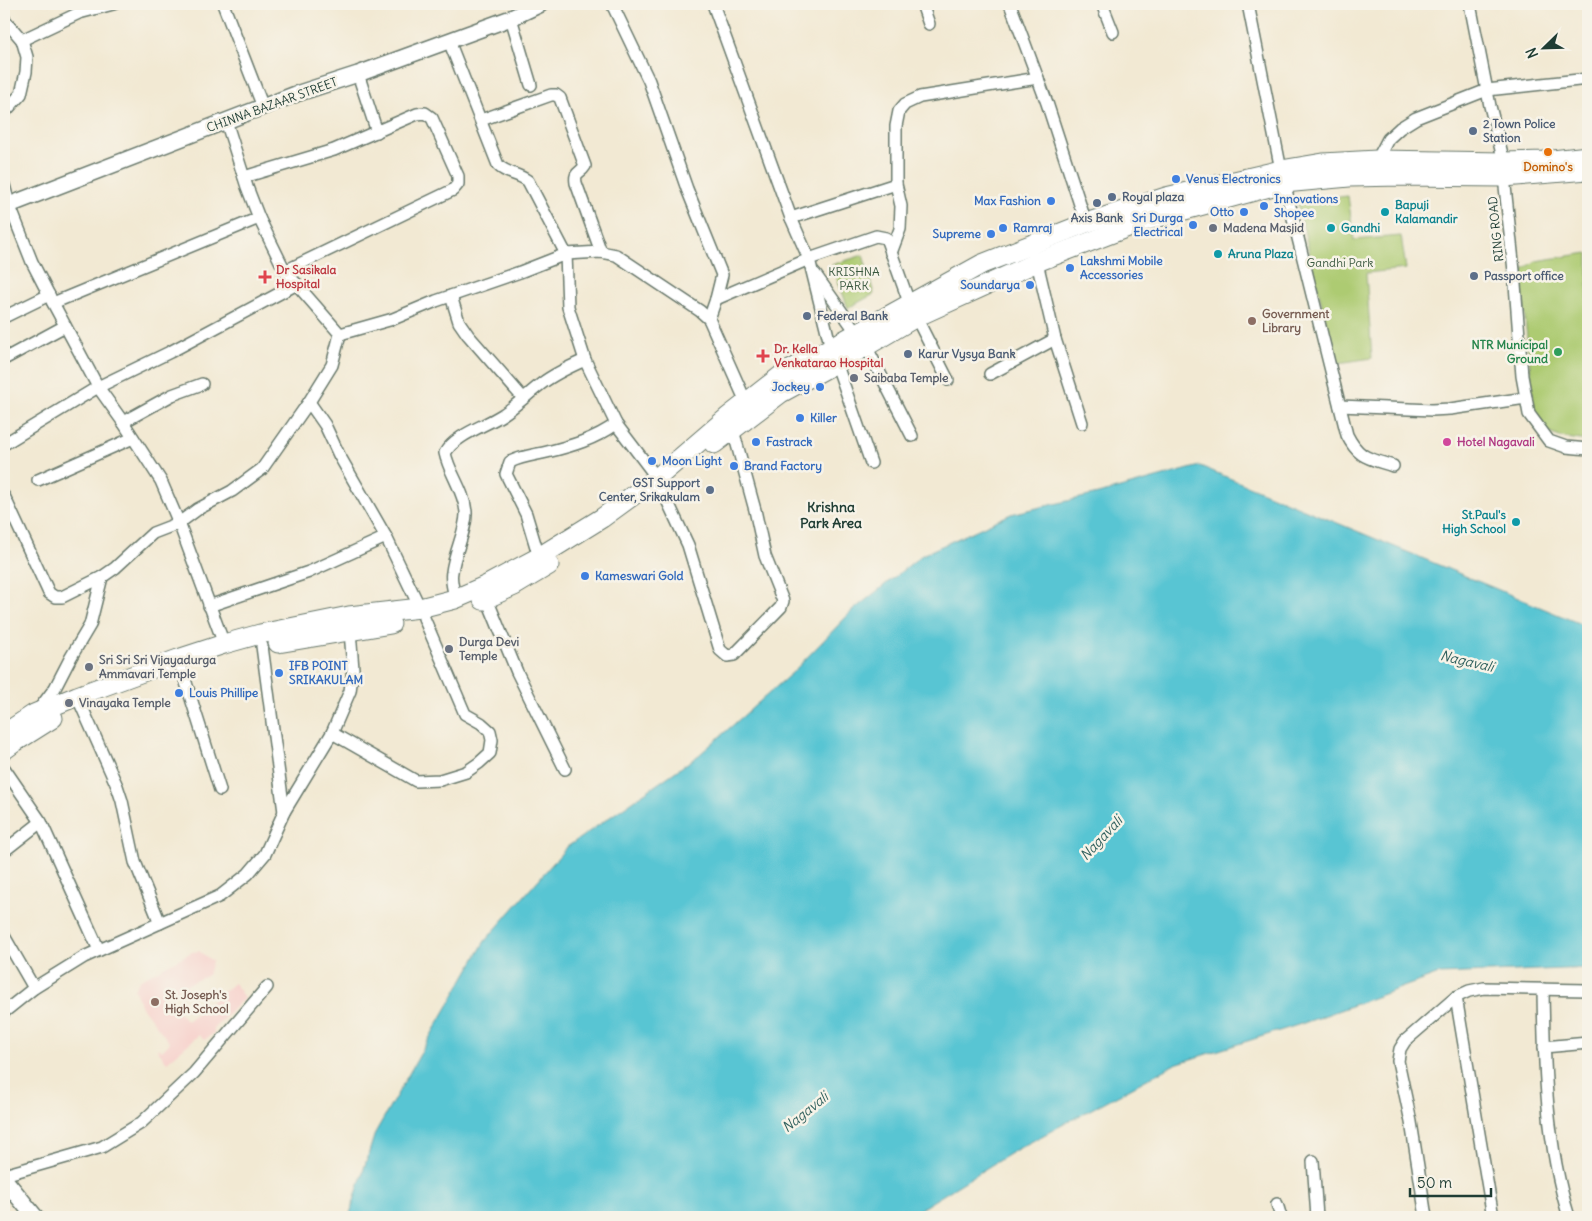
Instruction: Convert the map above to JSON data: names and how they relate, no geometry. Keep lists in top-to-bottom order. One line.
{"streets":{"street":["CHINNA BAZAAR STREET","RING ROAD"]},"districts":["Krishna Park Area"],"water":["Nagavali"],"parks":["Gandhi Park","KRISHNA PARK"],"places":{"other":["2 Town Police Station","Domino's","Venus Electronics","Royal plaza","Max Fashion","Axis Bank","Innovations Shopee","Otto","Bapuji Kalamandir","Sri Durga Electrical","Ramraj","Madena Masjid","Gandhi","Supreme","Aruna Plaza","Lakshmi Mobile Accessories","Passport office","Soundarya","Federal Bank","Government Library","NTR Municipal Ground","Karur Vysya Bank","Saibaba Temple","Jockey","Killer","Fastrack","Hotel Nagavali","Moon Light","Brand Factory","GST Support Center, Srikakulam","St.Paul's High School","Kameswari Gold","Durga Devi Temple","Sri Sri Sri Vijayadurga Ammavari Temple","IFB POINT SRIKAKULAM","Louis Phillipe","Vinayaka Temple","St. Joseph's High School"],"health":["Dr Sasikala Hospital","Dr. Kella Venkatarao Hospital"]},"scale_bar":"50 m","north":"bottom left"}
